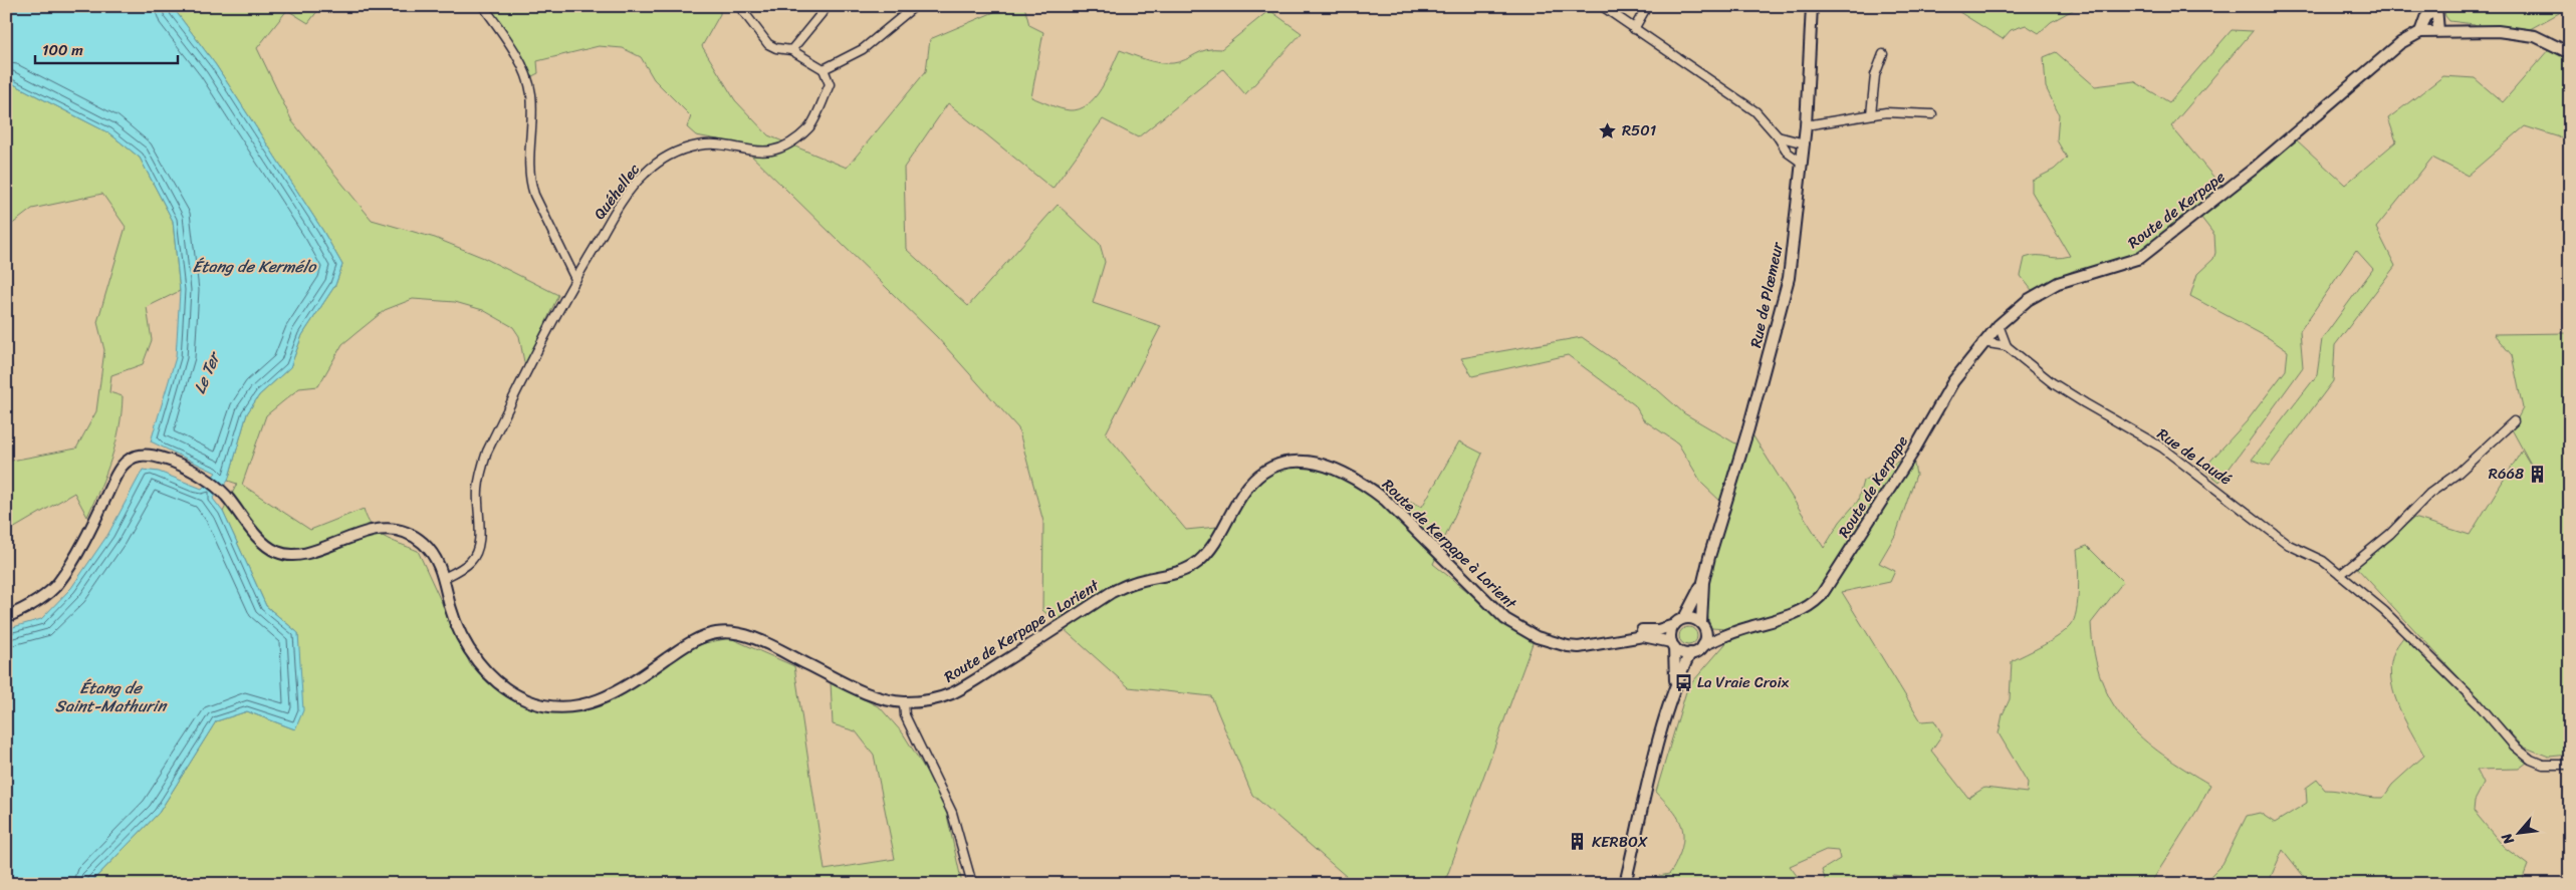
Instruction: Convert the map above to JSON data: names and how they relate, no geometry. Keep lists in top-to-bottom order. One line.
{"streets":{"street":["Quéhellec","Route de Kerpape","Rue de Plœmeur","Rue de Laudé","Route de Kerpape à Lorient"]},"crossings":[["Quéhellec","Route de Kerpape à Lorient"],["Route de Kerpape","Rue de Plœmeur"],["Route de Kerpape","Rue de Laudé"],["Route de Kerpape","Route de Kerpape à Lorient"],["Rue de Plœmeur","Route de Kerpape à Lorient"]],"water":["Étang de Kermélo","Le Ter","Étang de Saint-Mathurin"],"places":{"place":["R501"],"building":["R668","KERBOX"],"bus stop":["La Vraie Croix"]},"scale_bar":"100 m","north":"bottom left"}
